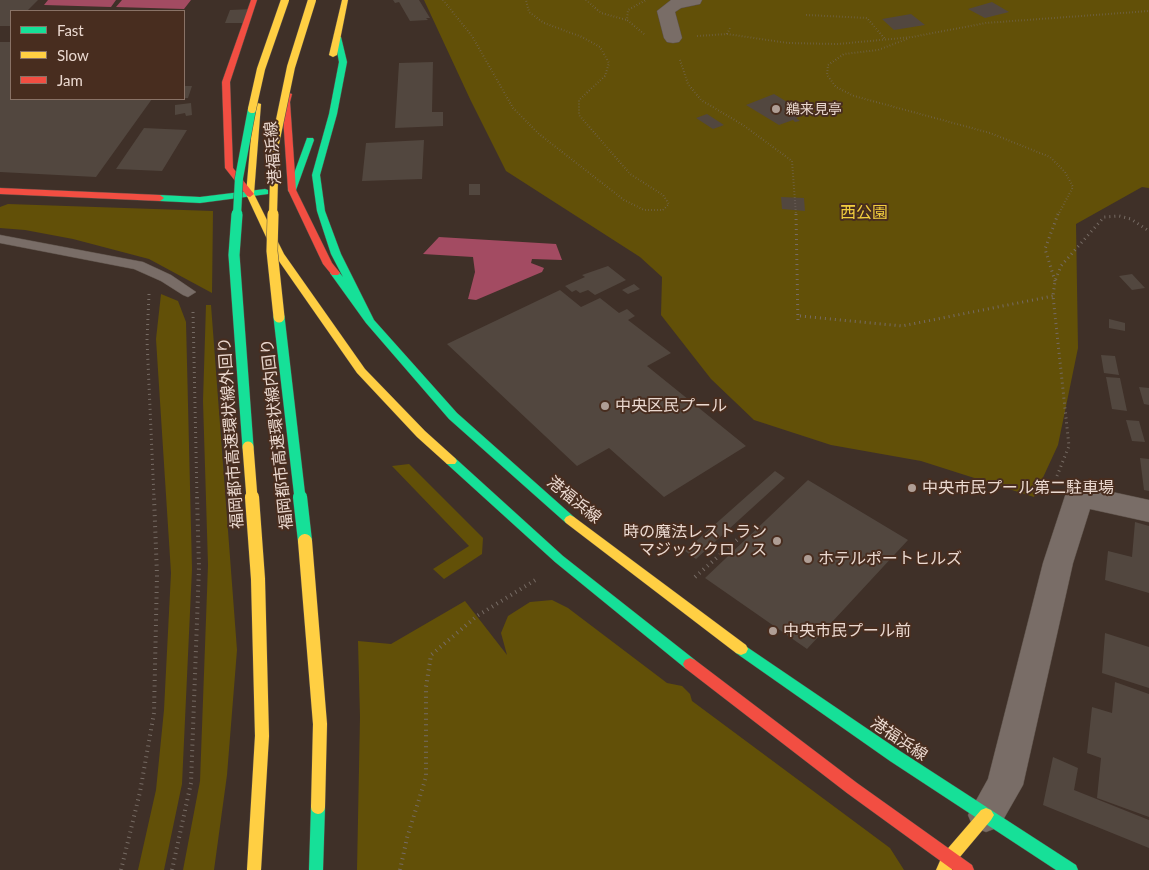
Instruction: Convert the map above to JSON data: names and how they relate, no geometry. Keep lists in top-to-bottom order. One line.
{"streets":{"main road":["港福浜線","福岡都市高速環状線外回り","福岡都市高速環状線内回り"]},"crossings":[["港福浜線","福岡都市高速環状線外回り"],["港福浜線","福岡都市高速環状線内回り"]],"parks":["西公園"],"places":["鵜来見亭","中央区民プール","中央市民プール第二駐車場","時の魔法レストラン マジッククロノス","ホテルポートヒルズ","中央市民プール前"],"legend":["Fast","Slow","Jam"]}
